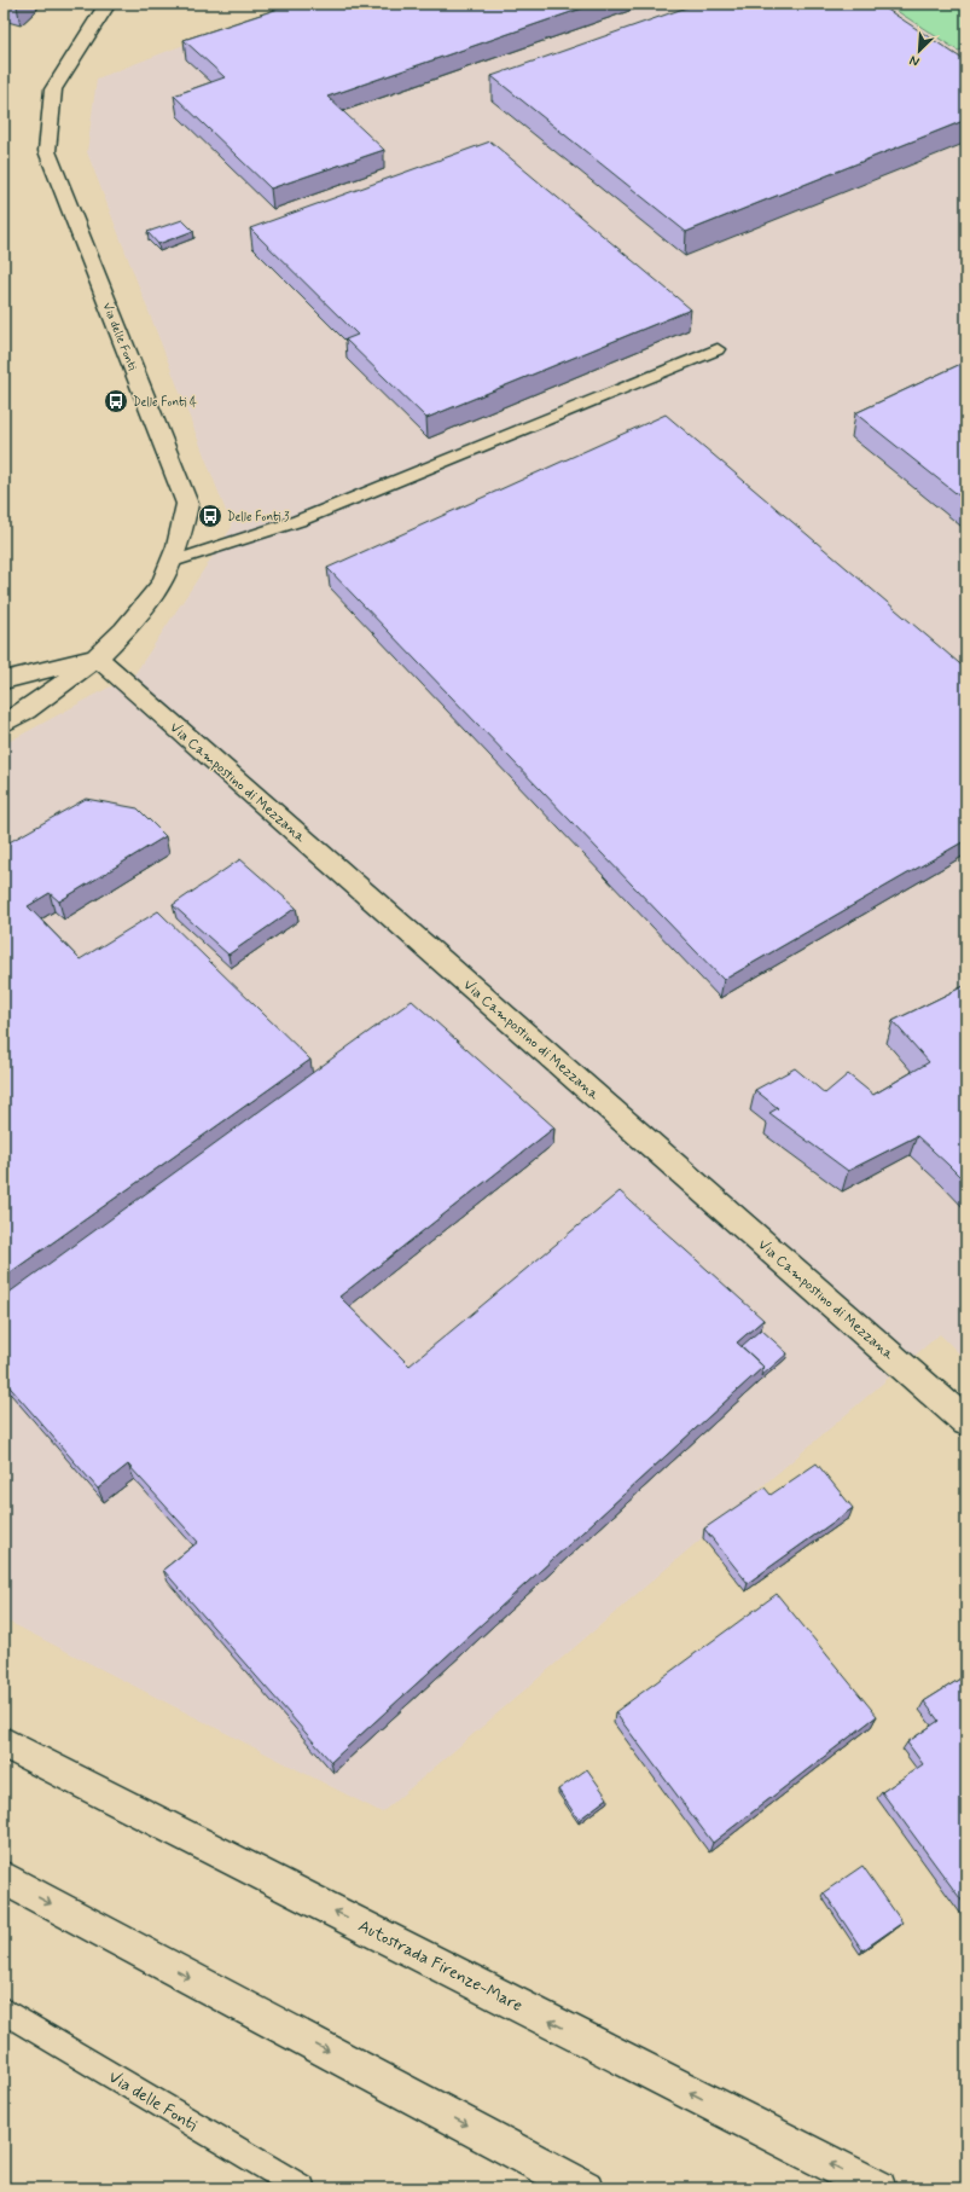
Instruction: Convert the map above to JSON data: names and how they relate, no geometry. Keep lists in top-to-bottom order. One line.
{"streets":{"main road":["Via delle Fonti","Via Campostino di Mezzana","Autostrada Firenze-Mare"]},"crossings":[["Via delle Fonti","Via Campostino di Mezzana"]],"places":{"bus stop":["Delle Fonti 4","Delle Fonti 3"]},"north":"bottom left"}
